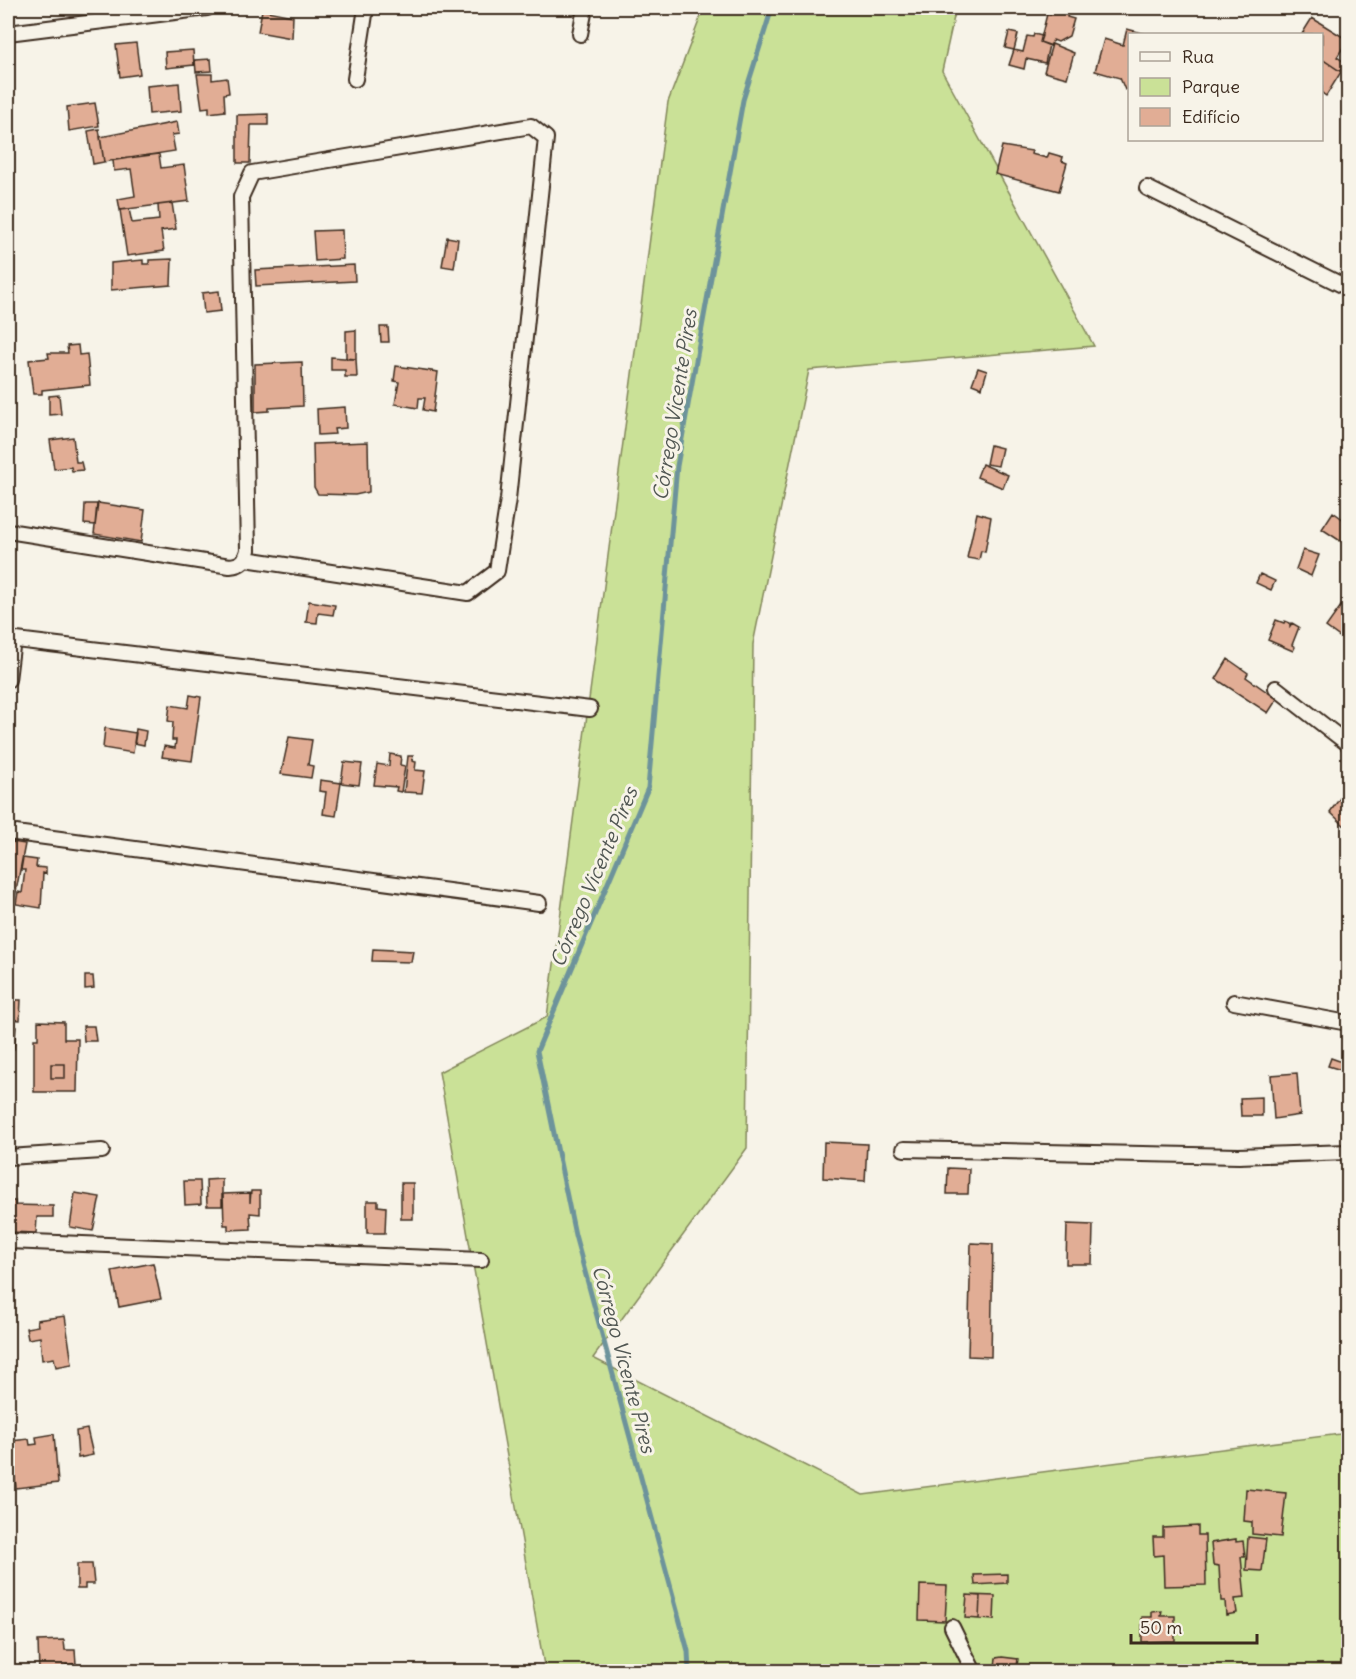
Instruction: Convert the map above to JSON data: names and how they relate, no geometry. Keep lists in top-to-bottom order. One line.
{"water":["Córrego Vicente Pires"],"legend":["Rua","Parque","Edifício"],"scale_bar":"50 m"}
